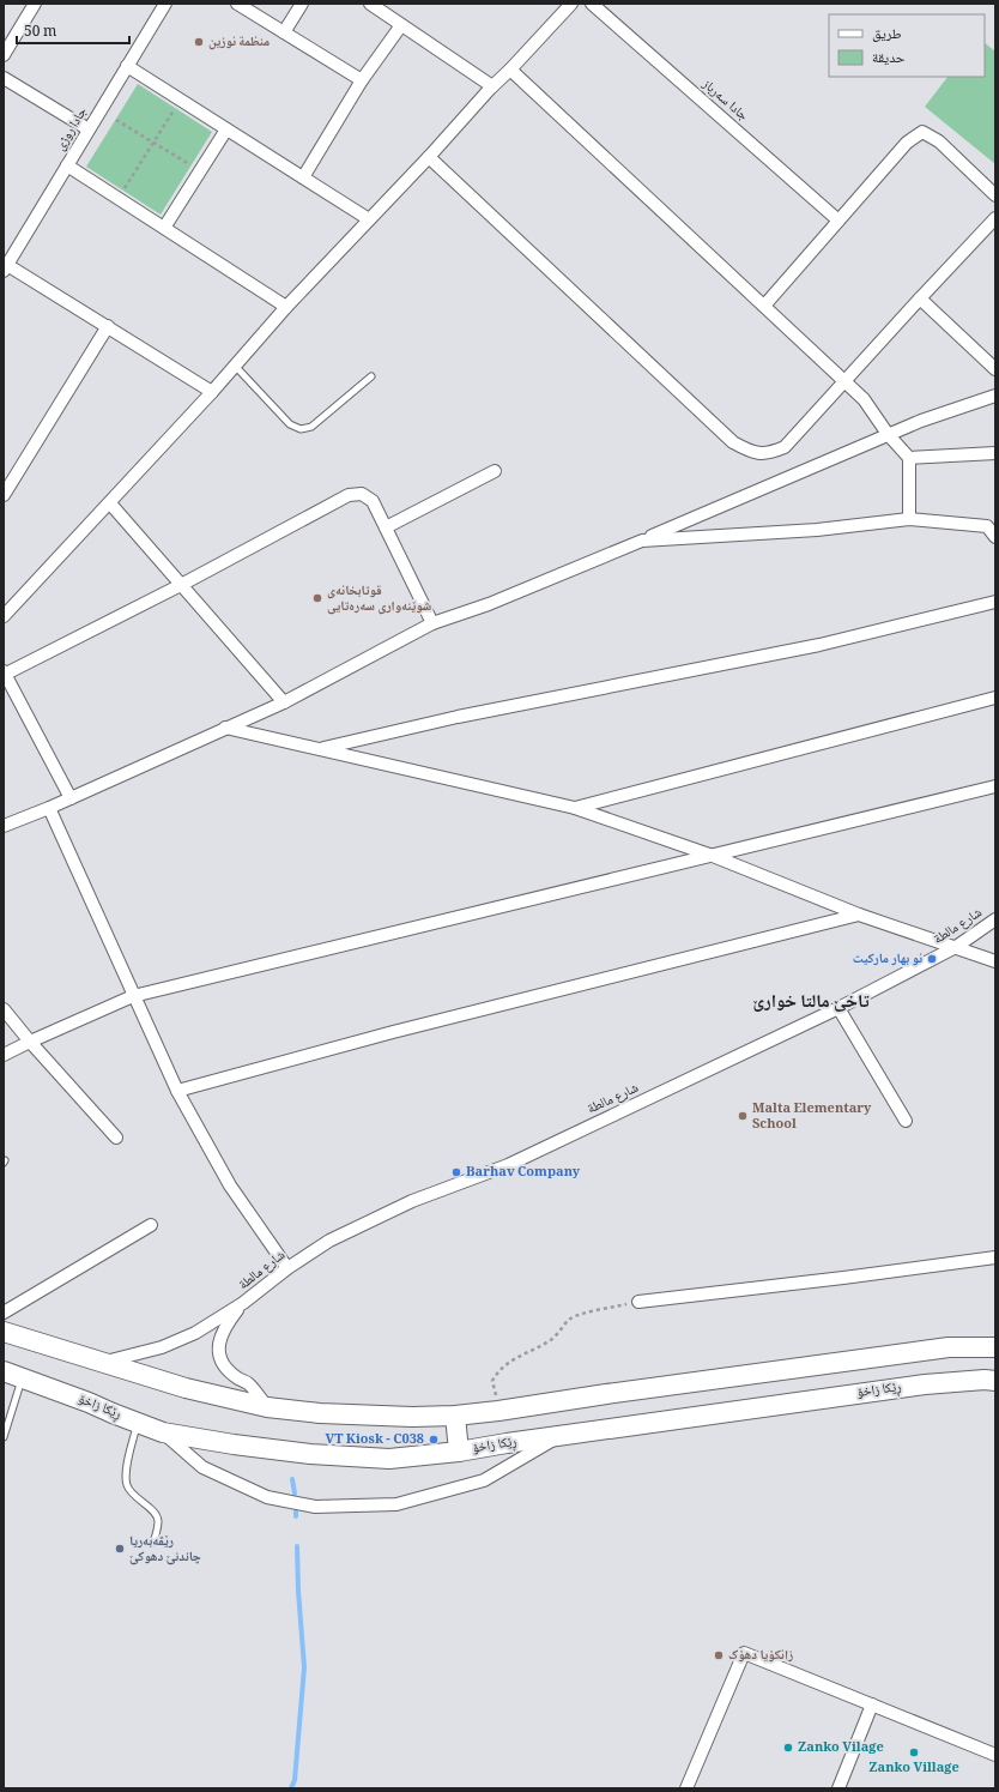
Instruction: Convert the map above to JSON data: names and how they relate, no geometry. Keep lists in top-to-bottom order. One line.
{"streets":{"highway":["ڕێکا زاخۆ"],"street":["جادا سەرباز","جادا روژی","شارع مالطة"]},"districts":["تاخێ مالتا خوارێ"],"places":["منظمة نوزين","قوتابخانەی شوێنەواری سەرەتایی","نو بهار ماركيت","Malta Elementary School","Barhav Company","VT Kiosk - C038","رێڤەبەریا چاندنێ دهوکێ","زانکۆیا دهۆک","Zanko Vilage","Zanko Village"],"legend":["طريق","حديقة"],"scale_bar":"50 m"}
